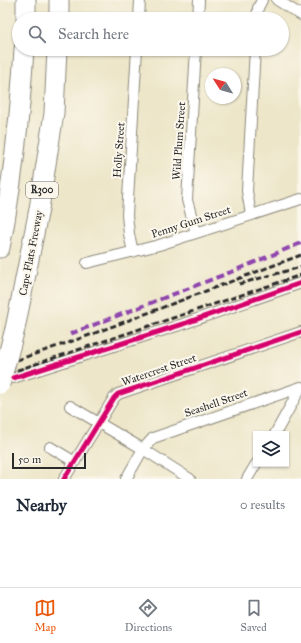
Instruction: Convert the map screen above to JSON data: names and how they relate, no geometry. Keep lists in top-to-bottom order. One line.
{"streets":{"highway":["R300","Cape Flats Freeway"],"street":["Wild Plum Street","Holly Street","Penny Gum Street","Watercrest Street","Seashell Street"]},"crossings":[["Wild Plum Street","Penny Gum Street"],["Holly Street","Penny Gum Street"]],"scale_bar":"50 m","north":"top left","page":{"search":"Search here","scale":"50 m","heading":["Nearby","0 results"],"nav":["Map","Directions","Saved"]}}
